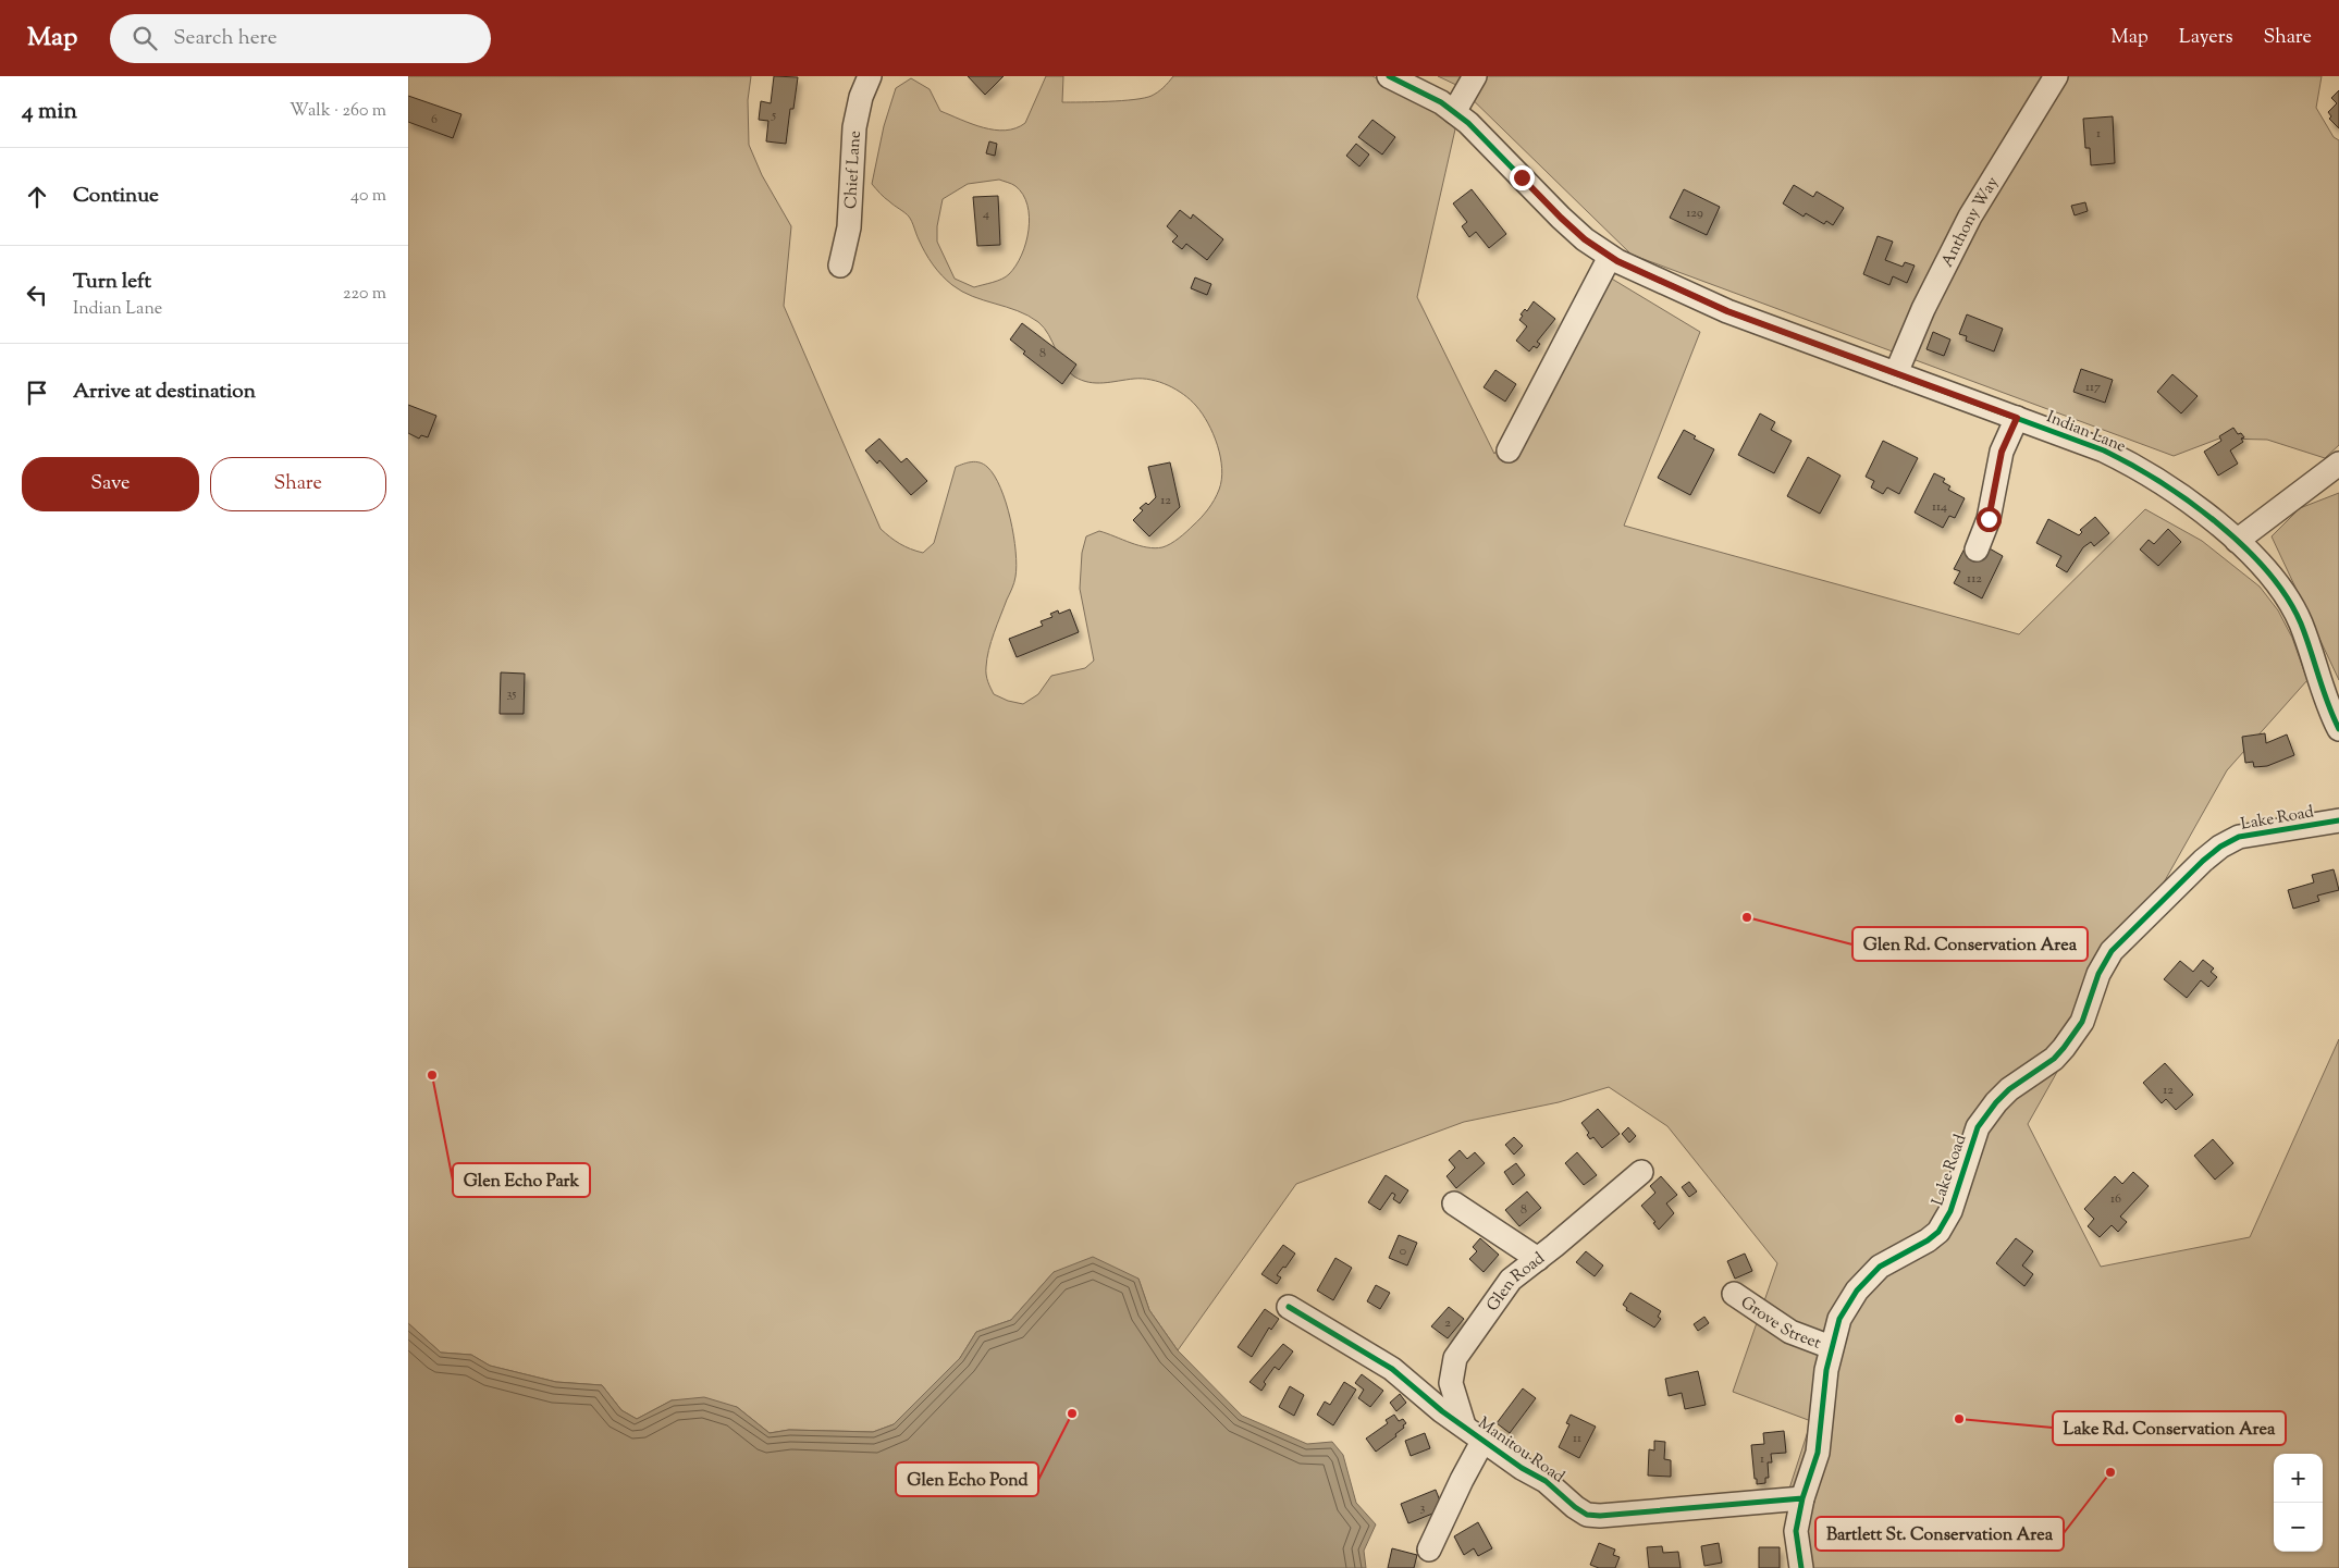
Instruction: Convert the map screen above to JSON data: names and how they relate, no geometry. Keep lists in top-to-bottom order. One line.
{"streets":{"street":["Chief Lane","Anthony Way","Indian Lane","Lake Road","Glen Road","Grove Street","Manitou Road"]},"crossings":[["Anthony Way","Indian Lane"],["Lake Road","Grove Street"],["Lake Road","Manitou Road"],["Glen Road","Manitou Road"]],"places":["Glen Rd. Conservation Area","Glen Echo Park","Glen Echo Pond","Lake Rd. Conservation Area","Bartlett St. Conservation Area"],"house_numbers":["5","6","1","129","4","8","117","12","114","112","35","12","16","8","0","2","11","1","3"],"page":{"header":"Map","search":"Search here","nav":["Map","Layers","Share"],"heading":["4 min","Walk · 260 m"],"list":[["Continue","40 m"],["Turn left","Indian Lane","220 m"],"Arrive at destination"],"buttons":["Save","Share"],"map_buttons":["+","−"]}}
